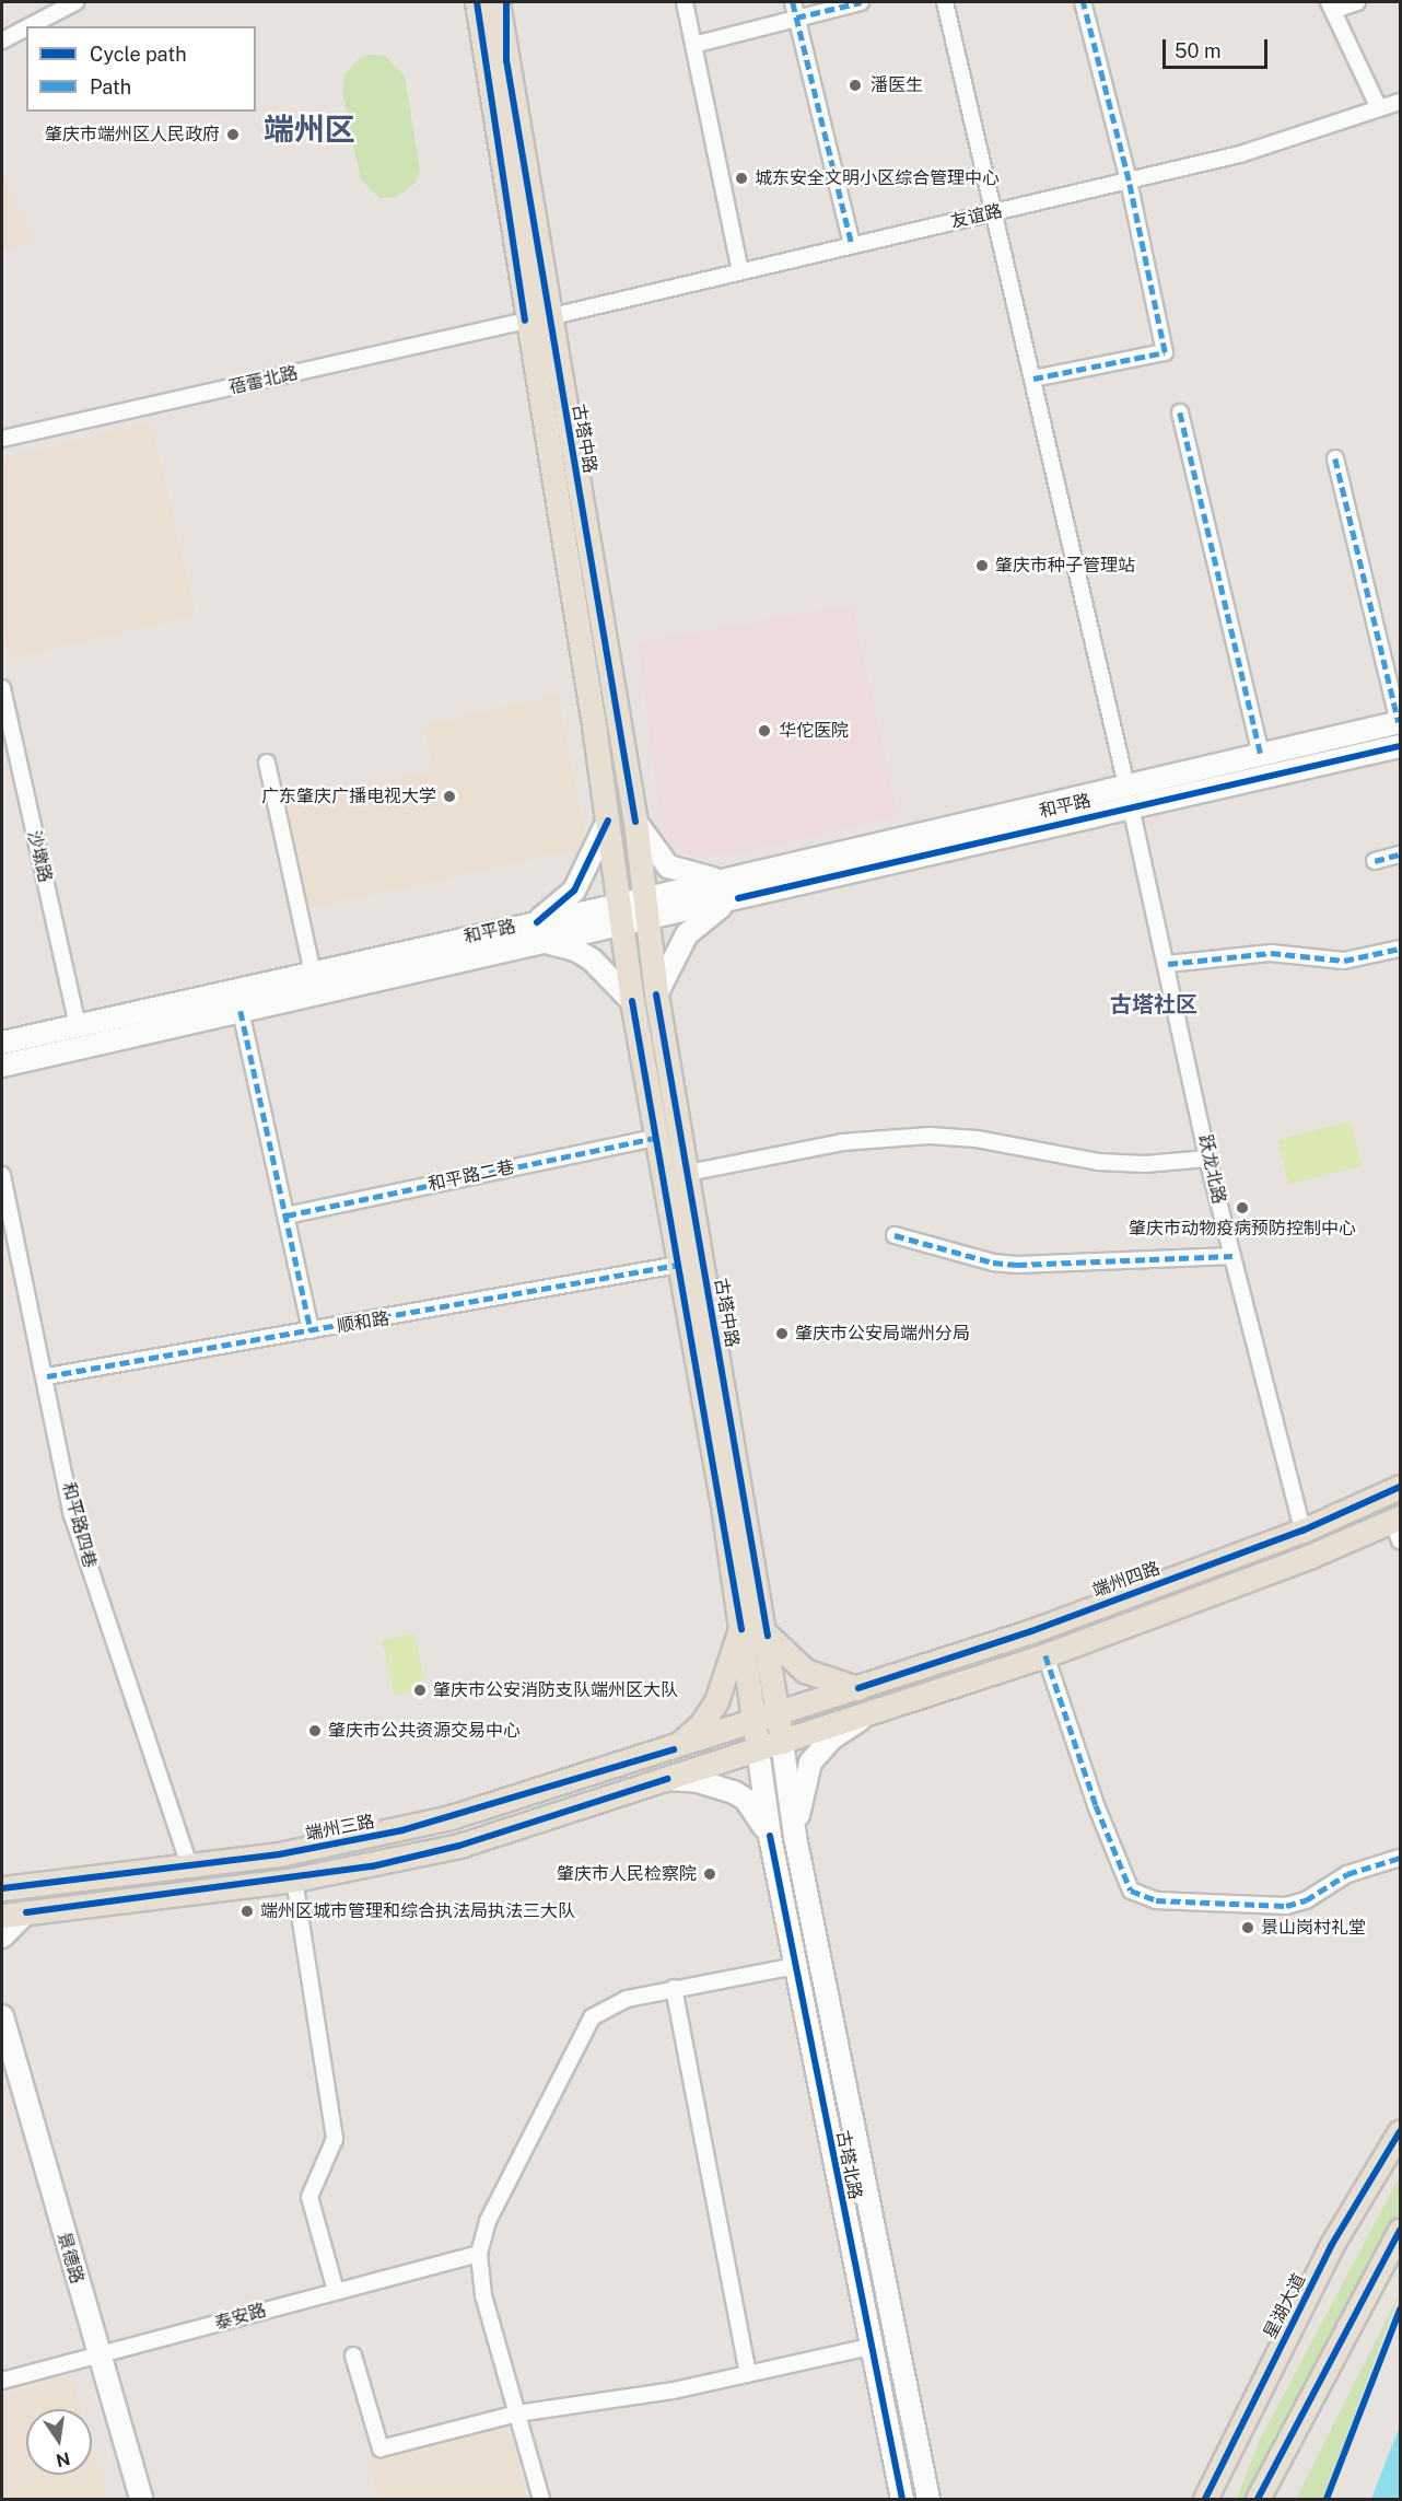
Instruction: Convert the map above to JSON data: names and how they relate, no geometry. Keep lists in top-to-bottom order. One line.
{"streets":{"main road":["古塔中路","和平路","端州四路","端州三路","古塔北路","景德路","星湖大道"],"street":["友谊路","蓓蕾北路","沙墩路","跃龙北路","和平路二巷","顺和路","和平路四巷","泰安路"]},"crossings":[["友谊路","蓓蕾北路"],["友谊路","古塔中路"],["友谊路","跃龙北路"],["蓓蕾北路","古塔中路"],["古塔中路","和平路"],["古塔中路","和平路二巷"],["古塔中路","顺和路"],["古塔中路","端州四路"],["古塔中路","端州三路"],["古塔中路","古塔北路"],["和平路","沙墩路"],["和平路","跃龙北路"],["跃龙北路","端州四路"],["顺和路","和平路四巷"],["和平路四巷","端州三路"],["端州四路","端州三路"],["景德路","泰安路"]],"districts":["端州区","古塔社区"],"places":["潘医生","肇庆市端州区人民政府","城东安全文明小区综合管理中心","肇庆市种子管理站","华佗医院","广东肇庆广播电视大学","肇庆市动物疫病预防控制中心","肇庆市公安局端州分局","肇庆市公安消防支队端州区大队","肇庆市公共资源交易中心","肇庆市人民检察院","端州区城市管理和综合执法局执法三大队","景山岗村礼堂"],"legend":["Cycle path","Path"],"scale_bar":"50 m","north":"bottom"}
